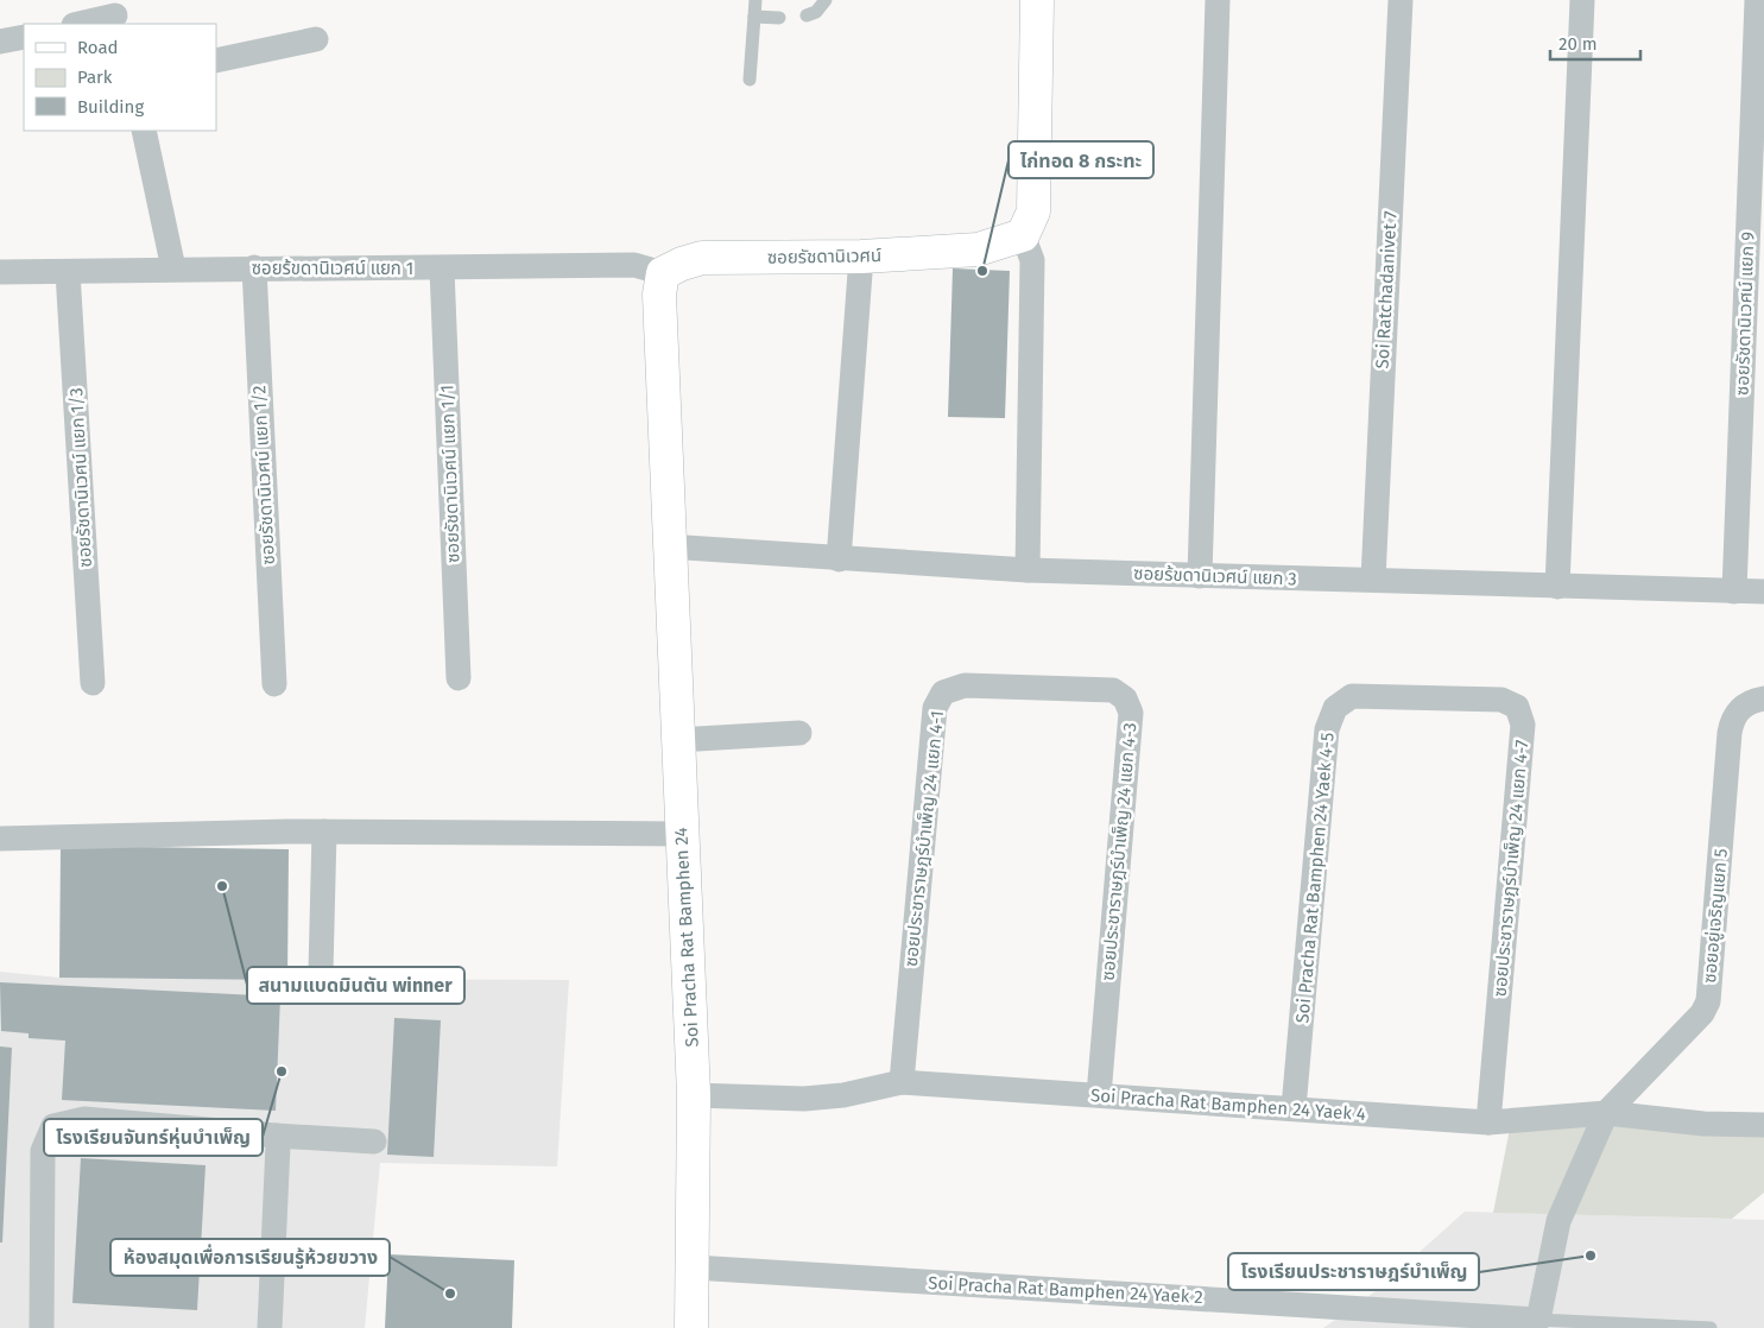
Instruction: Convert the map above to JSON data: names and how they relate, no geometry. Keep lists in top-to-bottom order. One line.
{"streets":{"street":["ซอยรัชดานิเวศน์","ซอยร้ขดานิเวศน์ แยก 1","Soi Ratchadanivet 7","ซอยรัชดานิเวศน์ แยก 9","ซอยรัชดานิเวศน์ แยก 1/1","ซอยรัชดานิเวศน์ แยก 1/2","ซอยรัชดานิเวศน์ แยก 1/3","ซอยร้ขดานิเวศน์ แยก 3","ซอยประชาราษฎร์บำเพ็ญ 24 แยก 4-1","ซอยประชาราษฎร์บำเพ็ญ 24 แยก 4-3","ซอยประชาราษฎร์บำเพ็ญ 24 แยก 4-7","Soi Pracha Rat Bamphen 24 Yaek 4-5","ซอยอยู่เจริญแยก 5","Soi Pracha Rat Bamphen 24","Soi Pracha Rat Bamphen 24 Yaek 4","Soi Pracha Rat Bamphen 24 Yaek 2"]},"crossings":[["ซอยรัชดานิเวศน์","ซอยร้ขดานิเวศน์ แยก 1"],["ซอยร้ขดานิเวศน์ แยก 1","ซอยรัชดานิเวศน์ แยก 1/1"],["ซอยร้ขดานิเวศน์ แยก 1","ซอยรัชดานิเวศน์ แยก 1/2"],["ซอยร้ขดานิเวศน์ แยก 1","ซอยรัชดานิเวศน์ แยก 1/3"],["Soi Ratchadanivet 7","ซอยร้ขดานิเวศน์ แยก 3"],["ซอยรัชดานิเวศน์ แยก 9","ซอยร้ขดานิเวศน์ แยก 3"],["ซอยร้ขดานิเวศน์ แยก 3","Soi Pracha Rat Bamphen 24"],["ซอยประชาราษฎร์บำเพ็ญ 24 แยก 4-1","ซอยประชาราษฎร์บำเพ็ญ 24 แยก 4-3"],["ซอยประชาราษฎร์บำเพ็ญ 24 แยก 4-1","Soi Pracha Rat Bamphen 24 Yaek 4"],["ซอยประชาราษฎร์บำเพ็ญ 24 แยก 4-3","Soi Pracha Rat Bamphen 24 Yaek 4"],["ซอยประชาราษฎร์บำเพ็ญ 24 แยก 4-7","Soi Pracha Rat Bamphen 24 Yaek 4-5"],["ซอยประชาราษฎร์บำเพ็ญ 24 แยก 4-7","Soi Pracha Rat Bamphen 24 Yaek 4"],["Soi Pracha Rat Bamphen 24 Yaek 4-5","Soi Pracha Rat Bamphen 24 Yaek 4"],["ซอยอยู่เจริญแยก 5","Soi Pracha Rat Bamphen 24 Yaek 4"],["Soi Pracha Rat Bamphen 24","Soi Pracha Rat Bamphen 24 Yaek 4"],["Soi Pracha Rat Bamphen 24","Soi Pracha Rat Bamphen 24 Yaek 2"]],"places":["ไก่ทอด 8 กระทะ","สนามแบดมินตัน winner","โรงเรียนจันทร์หุ่นบำเพ็ญ","โรงเรียนประชาราษฎร์บำเพ็ญ","ห้องสมุดเพื่อการเรียนรู้ห้วยขวาง"],"legend":["Road","Park","Building"],"scale_bar":"20 m"}
